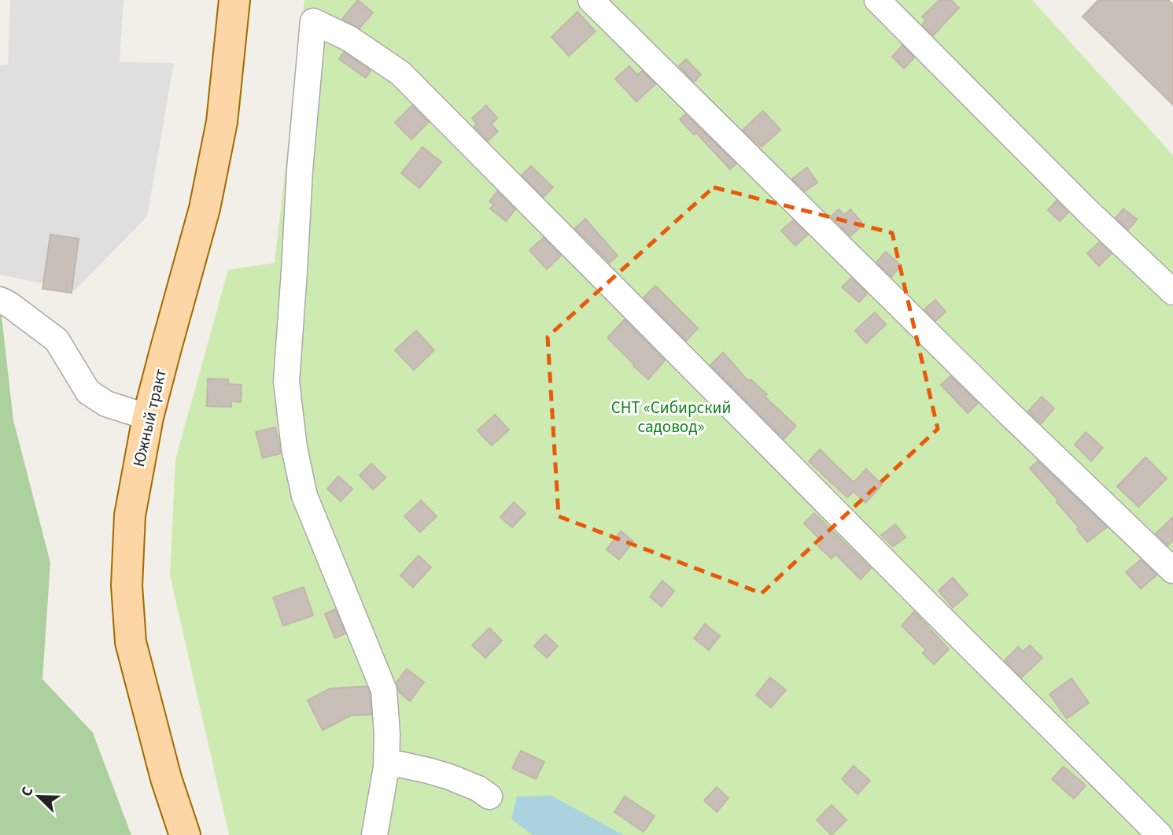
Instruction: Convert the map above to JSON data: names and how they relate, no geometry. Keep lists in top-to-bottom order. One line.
{"streets":{"main road":["Южный тракт"]},"parks":["СНТ «Сибирский садовод»"],"north":"top left"}
